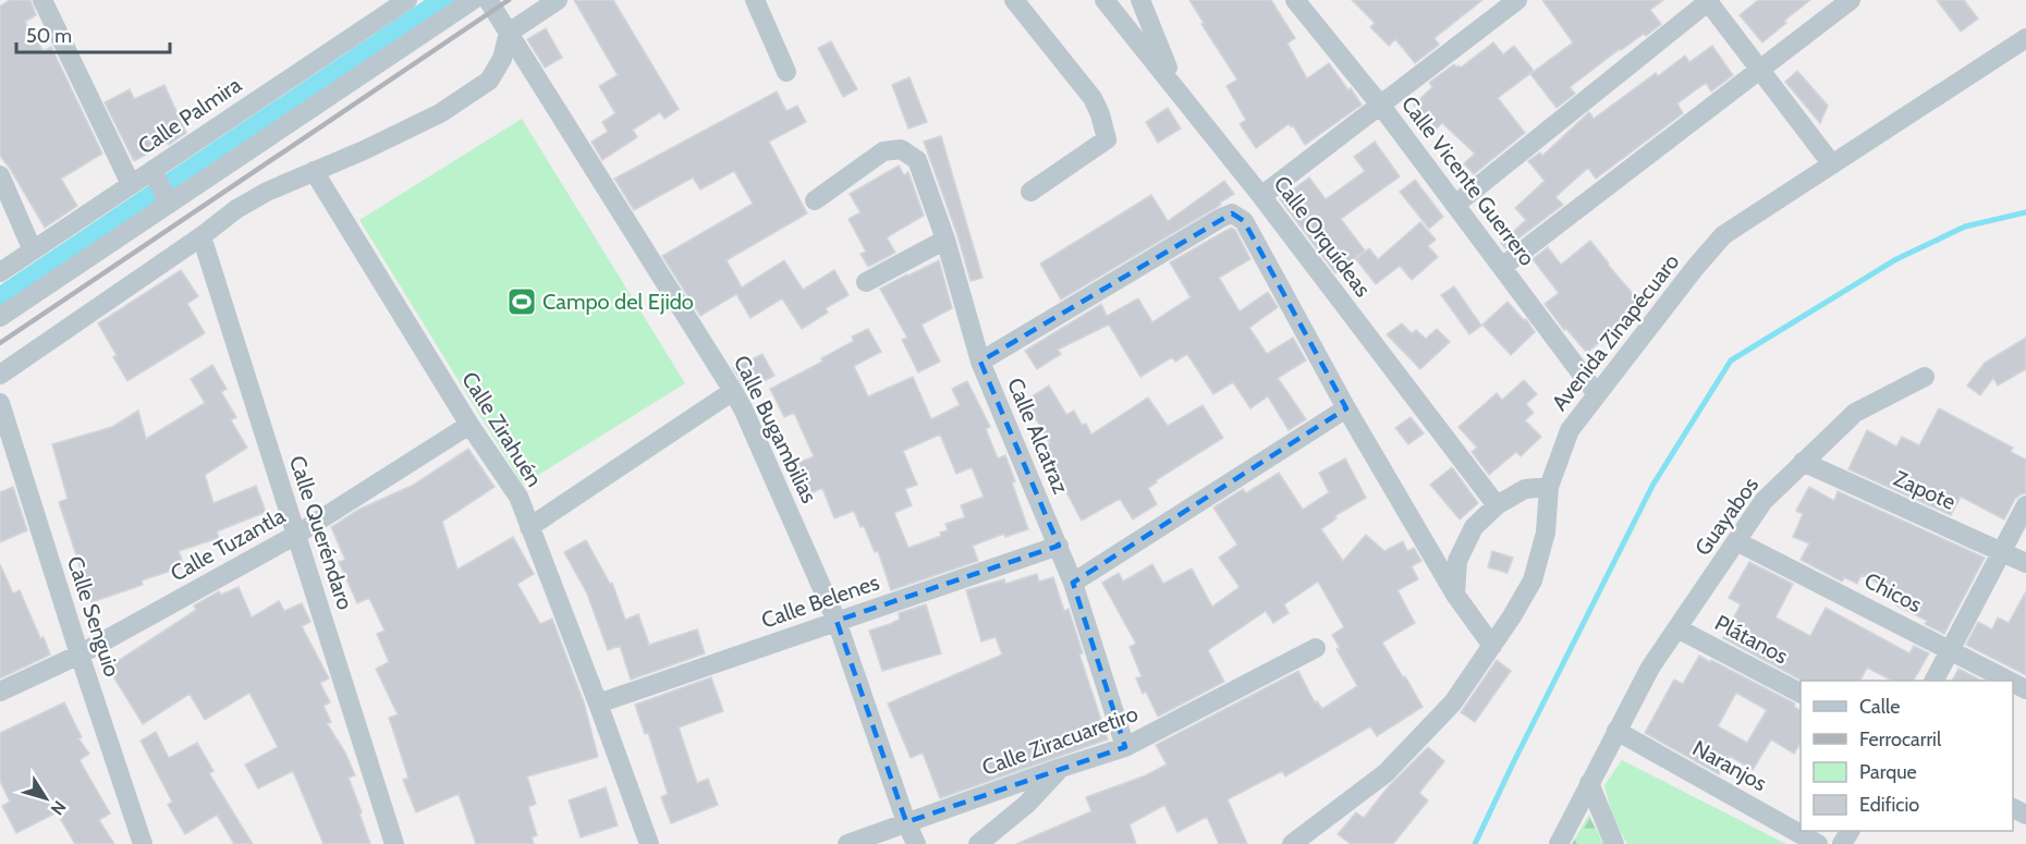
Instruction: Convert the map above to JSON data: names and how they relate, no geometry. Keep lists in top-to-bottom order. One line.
{"streets":{"street":["Calle Palmira","Calle Vicente Guerrero","Calle Orquídeas","Avenida Zinapécuaro","Calle Zirahuén","Calle Bugambilias","Calle Alcatraz","Zapote","Guayabos","Calle Queréndaro","Calle Tuzantla","Chicos","Calle Belenes","Calle Senguio","Plátanos","Calle Ziracuaretiro","Naranjos"]},"crossings":[["Calle Vicente Guerrero","Avenida Zinapécuaro"],["Calle Zirahuén","Calle Tuzantla"],["Calle Zirahuén","Calle Belenes"],["Calle Bugambilias","Calle Belenes"],["Calle Bugambilias","Calle Ziracuaretiro"],["Calle Alcatraz","Calle Belenes"],["Calle Alcatraz","Calle Ziracuaretiro"],["Zapote","Guayabos"],["Guayabos","Chicos"],["Guayabos","Plátanos"],["Guayabos","Naranjos"],["Calle Queréndaro","Calle Tuzantla"],["Calle Tuzantla","Calle Senguio"]],"places":{"sports":["Campo del Ejido"]},"legend":["Calle","Ferrocarril","Parque","Edificio"],"scale_bar":"50 m","north":"bottom right"}
